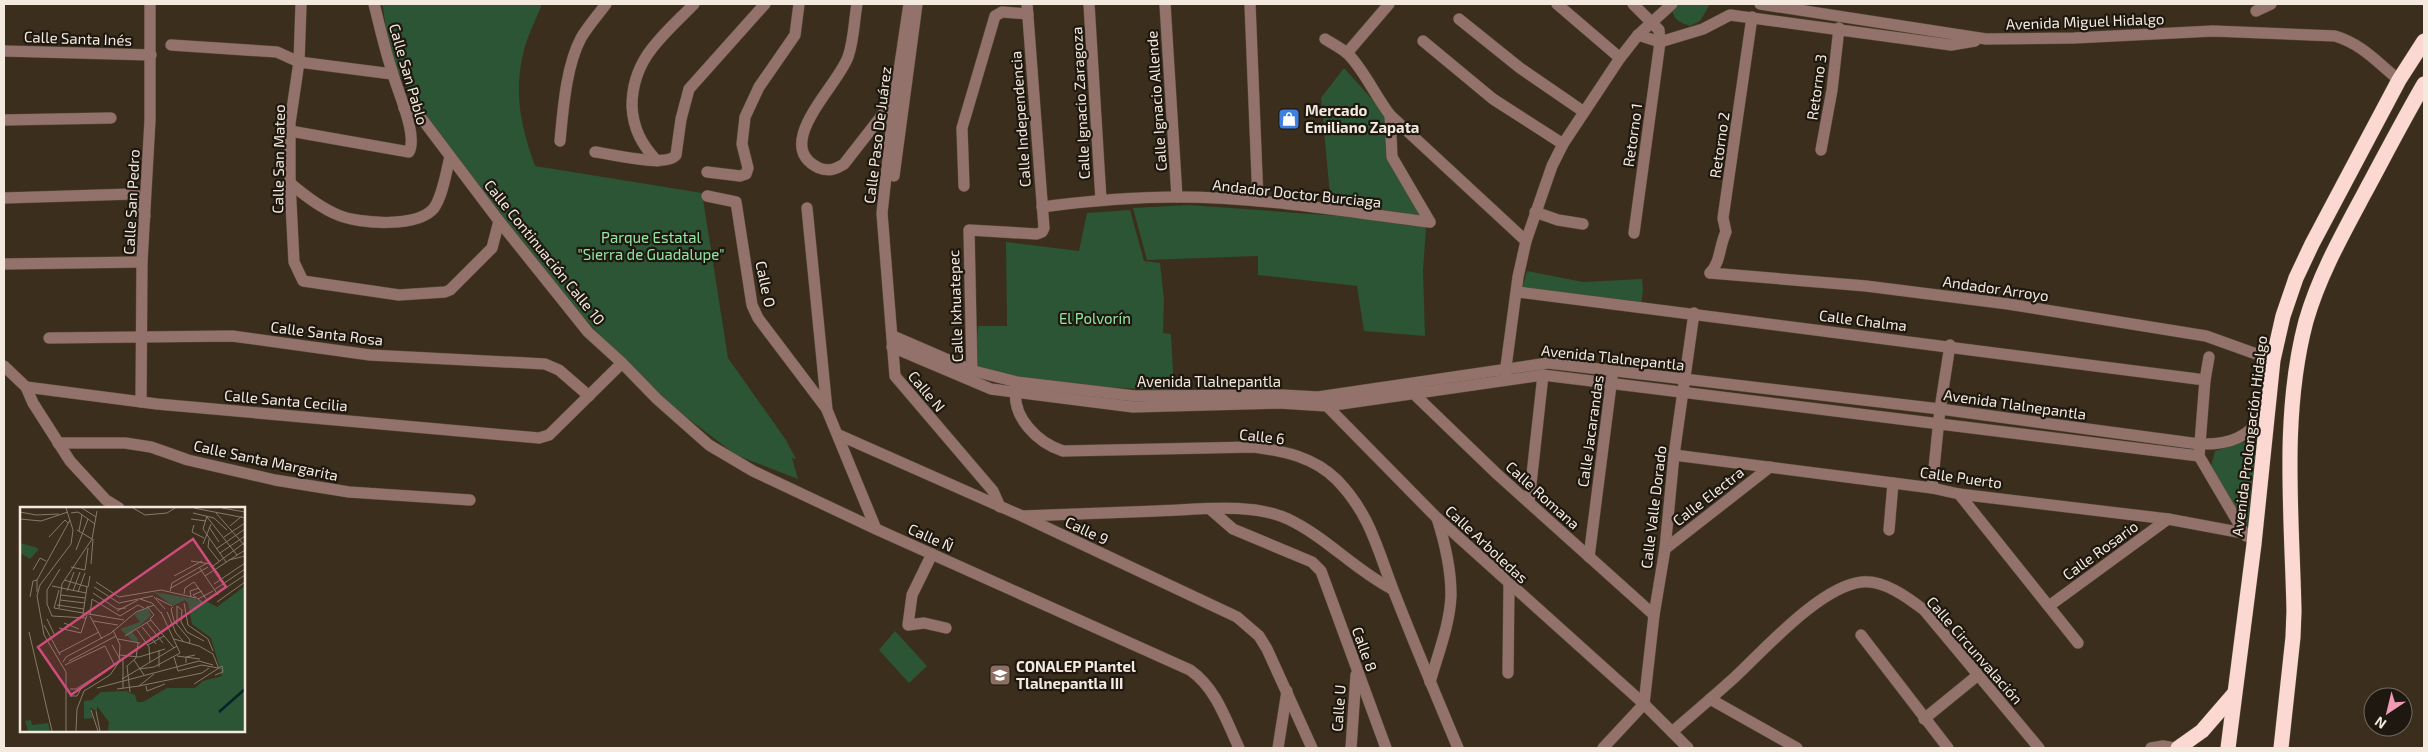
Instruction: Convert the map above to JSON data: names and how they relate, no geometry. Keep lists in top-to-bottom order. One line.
{"streets":{"highway":["Avenida Prolongación Hidalgo"],"street":["Avenida Miguel Hidalgo","Calle Santa Inés","Calle San Pablo","Retorno 3","Calle Ignacio Allende","Calle Ignacio Zaragoza","Calle Independencia","Calle Paso De Juárez","Retorno 1","Retorno 2","Calle San Mateo","Andador Doctor Burciaga","Calle San Pedro","Calle Continuación Calle 10","Calle O","Andador Arroyo","Calle Ixhuatepec","Calle Chalma","Calle Santa Rosa","Avenida Tlalnepantla","Calle N","Calle Santa Cecilia","Calle Jacarandas","Calle 6","Calle Santa Margarita","Calle Puerto","Calle Romana","Calle Electra","Calle Valle Dorado","Calle 9","Calle Ñ","Calle Arboledas","Calle Rosario","Calle 8","Calle Circunvalación","Calle U"]},"crossings":[["Avenida Miguel Hidalgo","Avenida Prolongación Hidalgo"],["Calle Santa Inés","Calle San Pedro"],["Calle San Pablo","Calle San Mateo"],["Calle San Pablo","Calle Continuación Calle 10"],["Calle Ignacio Allende","Andador Doctor Burciaga"],["Calle Ignacio Zaragoza","Andador Doctor Burciaga"],["Calle Independencia","Andador Doctor Burciaga"],["Calle Independencia","Calle Ixhuatepec"],["Calle Paso De Juárez","Calle N"],["Retorno 2","Andador Arroyo"],["Calle San Mateo","Calle Continuación Calle 10"],["Calle San Pedro","Calle Santa Rosa"],["Calle San Pedro","Calle Santa Cecilia"],["Calle Continuación Calle 10","Calle Ñ"],["Andador Arroyo","Avenida Prolongación Hidalgo"],["Calle Ixhuatepec","Avenida Tlalnepantla"],["Calle Chalma","Calle Valle Dorado"],["Calle Santa Rosa","Calle Santa Cecilia"],["Avenida Tlalnepantla","Calle N"],["Avenida Tlalnepantla","Calle Jacarandas"],["Avenida Tlalnepantla","Calle 6"],["Avenida Tlalnepantla","Avenida Prolongación Hidalgo"],["Avenida Tlalnepantla","Calle Romana"],["Avenida Tlalnepantla","Calle Valle Dorado"],["Avenida Tlalnepantla","Calle Arboledas"],["Calle N","Calle 9"],["Calle Jacarandas","Calle Romana"],["Calle Puerto","Calle Electra"],["Calle Puerto","Calle Valle Dorado"],["Calle Puerto","Calle Rosario"],["Calle Romana","Calle Valle Dorado"],["Calle Electra","Calle Valle Dorado"],["Calle Valle Dorado","Calle Arboledas"],["Calle Arboledas","Calle Circunvalación"],["Calle 8","Calle U"]],"parks":["Parque Estatal \"Sierra de Guadalupe\"","El Polvorín"],"places":{"shop":["Mercado Emiliano Zapata"],"school or university":["CONALEP Plantel Tlalnepantla III"]},"north":"bottom left"}
